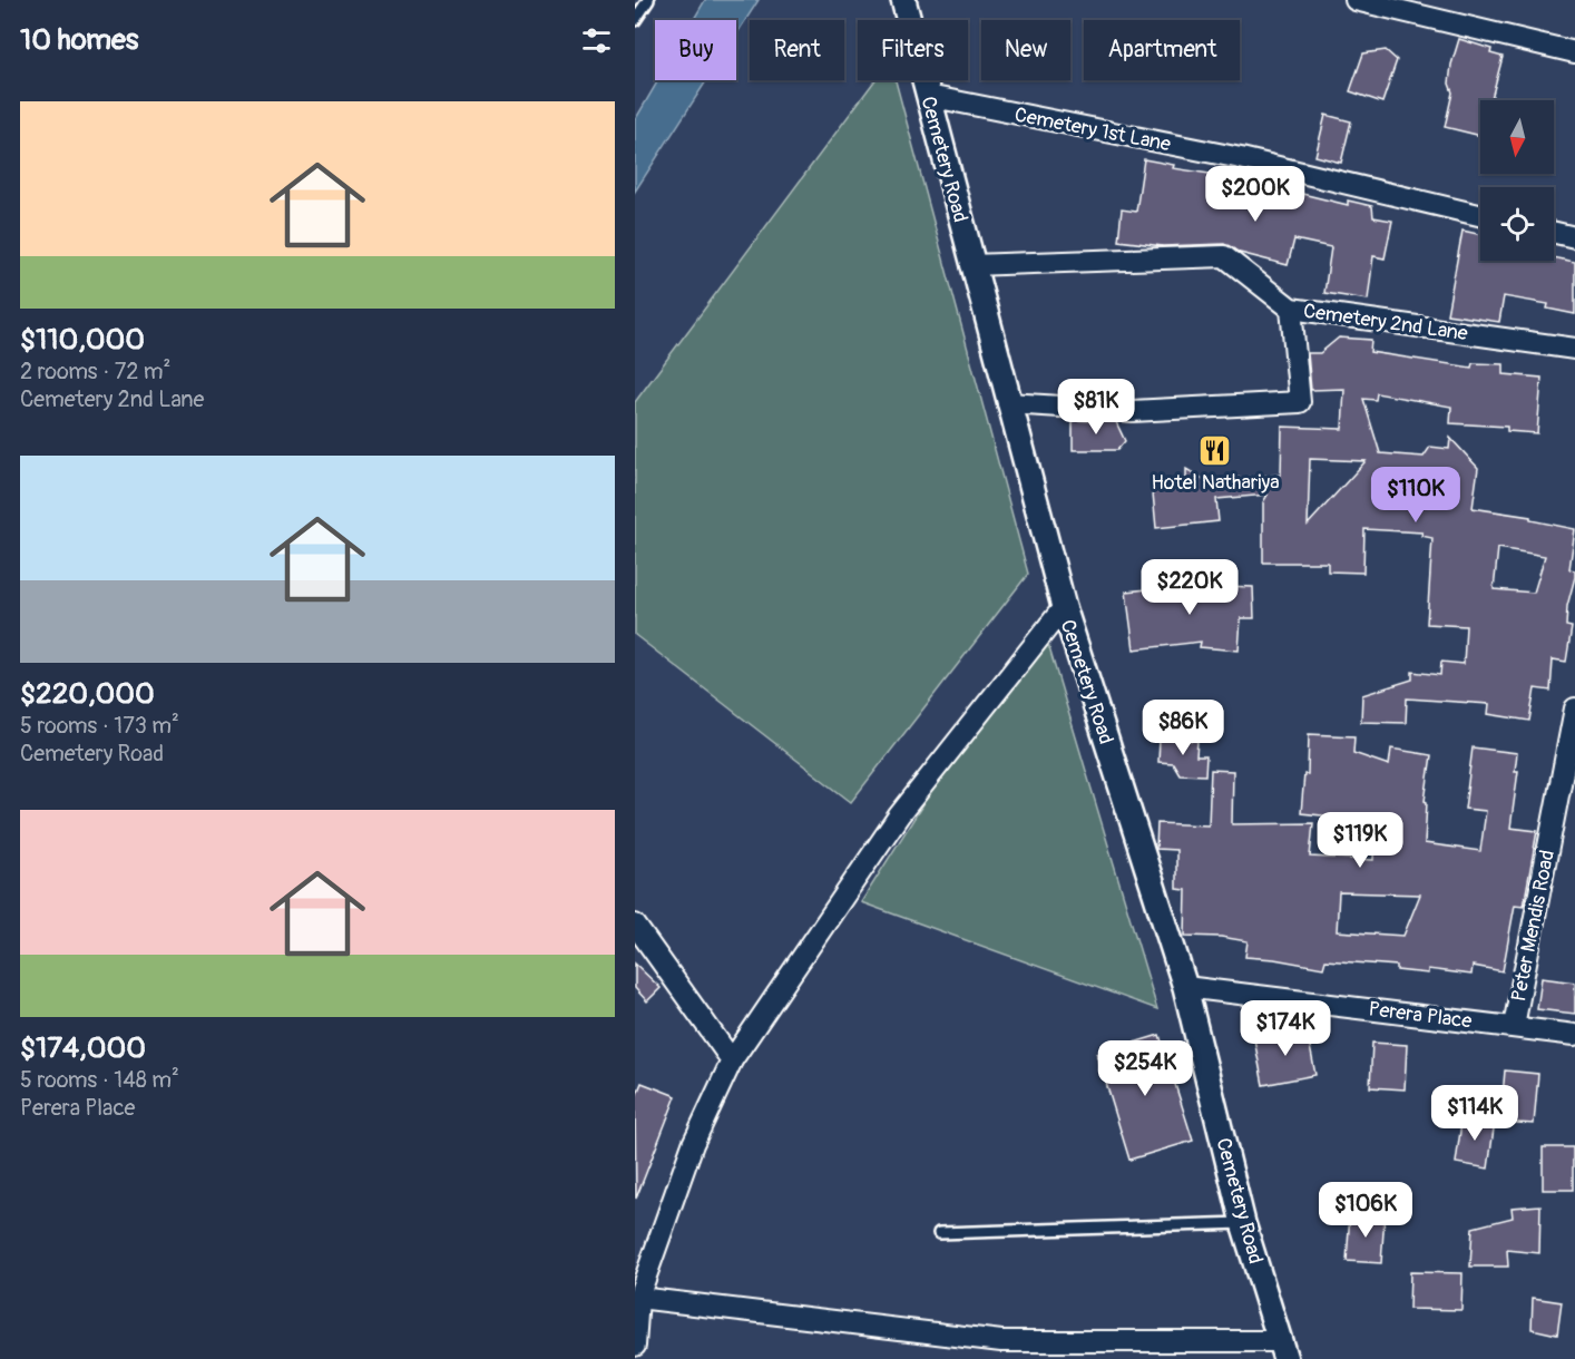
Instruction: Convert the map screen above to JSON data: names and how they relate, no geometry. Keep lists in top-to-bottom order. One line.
{"streets":{"street":["Cemetery 1st Lane","Cemetery Road","Cemetery 2nd Lane","Peter Mendis Road","Perera Place"]},"crossings":[["Cemetery 1st Lane","Cemetery Road"],["Cemetery Road","Cemetery 2nd Lane"],["Cemetery Road","Perera Place"],["Peter Mendis Road","Perera Place"]],"places":{"restaurant":["Hotel Nathariya"]},"north":"bottom","page":{"heading":"10 homes","chip":["Buy","Rent","Filters","New","Apartment"],"list":[{"name":"$110,000","note":"2 rooms · 72 m² · Cemetery 2nd Lane"},{"name":"$220,000","note":"5 rooms · 173 m² · Cemetery Road"},{"name":"$174,000","note":"5 rooms · 148 m² · Perera Place"}],"price":["$200K","$81K","$110K","$220K","$86K","$119K","$174K","$254K","$114K","$106K"]}}
